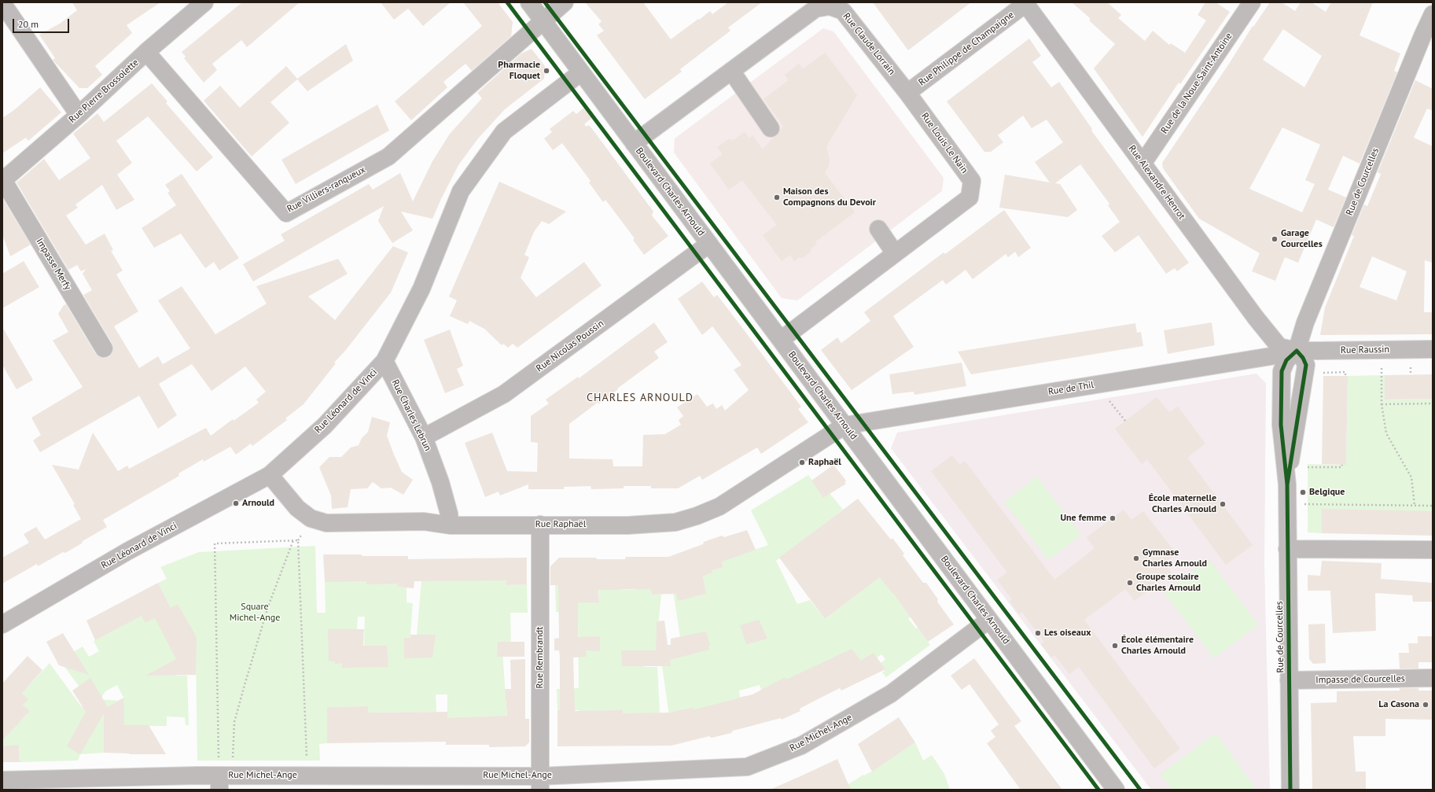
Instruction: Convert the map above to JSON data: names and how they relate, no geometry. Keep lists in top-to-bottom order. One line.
{"streets":{"street":["Rue Claude Lorrain","Rue Philippe de Champaigne","Rue de la Noue Saint-Antoine","Rue Pierre Brossolette","Rue Louis Le Nain","Rue de Courcelles","Rue Alexandre Henrot","Rue Villiers-ranqueux","Boulevard Charles Arnould","Impasse Merfy","Rue Nicolas Poussin","Rue Raussin","Rue de Thil","Rue Léonard de Vinci","Rue Charles Lebrun","Rue Raphaël","Rue Rembrandt","Impasse de Courcelles","Rue Michel-Ange"]},"crossings":[["Rue Claude Lorrain","Rue Philippe de Champaigne"],["Rue Claude Lorrain","Rue Louis Le Nain"],["Rue Claude Lorrain","Boulevard Charles Arnould"],["Rue Philippe de Champaigne","Rue Louis Le Nain"],["Rue Philippe de Champaigne","Rue Alexandre Henrot"],["Rue de la Noue Saint-Antoine","Rue Alexandre Henrot"],["Rue Pierre Brossolette","Rue Villiers-ranqueux"],["Rue Pierre Brossolette","Impasse Merfy"],["Rue Louis Le Nain","Boulevard Charles Arnould"],["Rue de Courcelles","Rue Alexandre Henrot"],["Rue de Courcelles","Rue Raussin"],["Rue de Courcelles","Rue de Thil"],["Rue de Courcelles","Impasse de Courcelles"],["Rue Alexandre Henrot","Rue Raussin"],["Rue Alexandre Henrot","Rue de Thil"],["Rue Villiers-ranqueux","Boulevard Charles Arnould"],["Boulevard Charles Arnould","Rue Nicolas Poussin"],["Boulevard Charles Arnould","Rue de Thil"],["Boulevard Charles Arnould","Rue Léonard de Vinci"],["Boulevard Charles Arnould","Rue Raphaël"],["Boulevard Charles Arnould","Rue Michel-Ange"],["Rue Nicolas Poussin","Rue Charles Lebrun"],["Rue Raussin","Rue de Thil"],["Rue de Thil","Rue Raphaël"],["Rue Léonard de Vinci","Rue Charles Lebrun"],["Rue Léonard de Vinci","Rue Raphaël"],["Rue Charles Lebrun","Rue Raphaël"],["Rue Raphaël","Rue Rembrandt"],["Rue Rembrandt","Rue Michel-Ange"]],"districts":["CHARLES ARNOULD"],"parks":["Square Michel-Ange"],"places":["Pharmacie Floquet","Maison des Compagnons du Devoir","Garage Courcelles","Raphaël","Belgique","Arnould","École maternelle Charles Arnould","Une femme","Gymnase Charles Arnould","Groupe scolaire Charles Arnould","Les oiseaux","École élémentaire Charles Arnould","La Casona"],"scale_bar":"20 m"}
